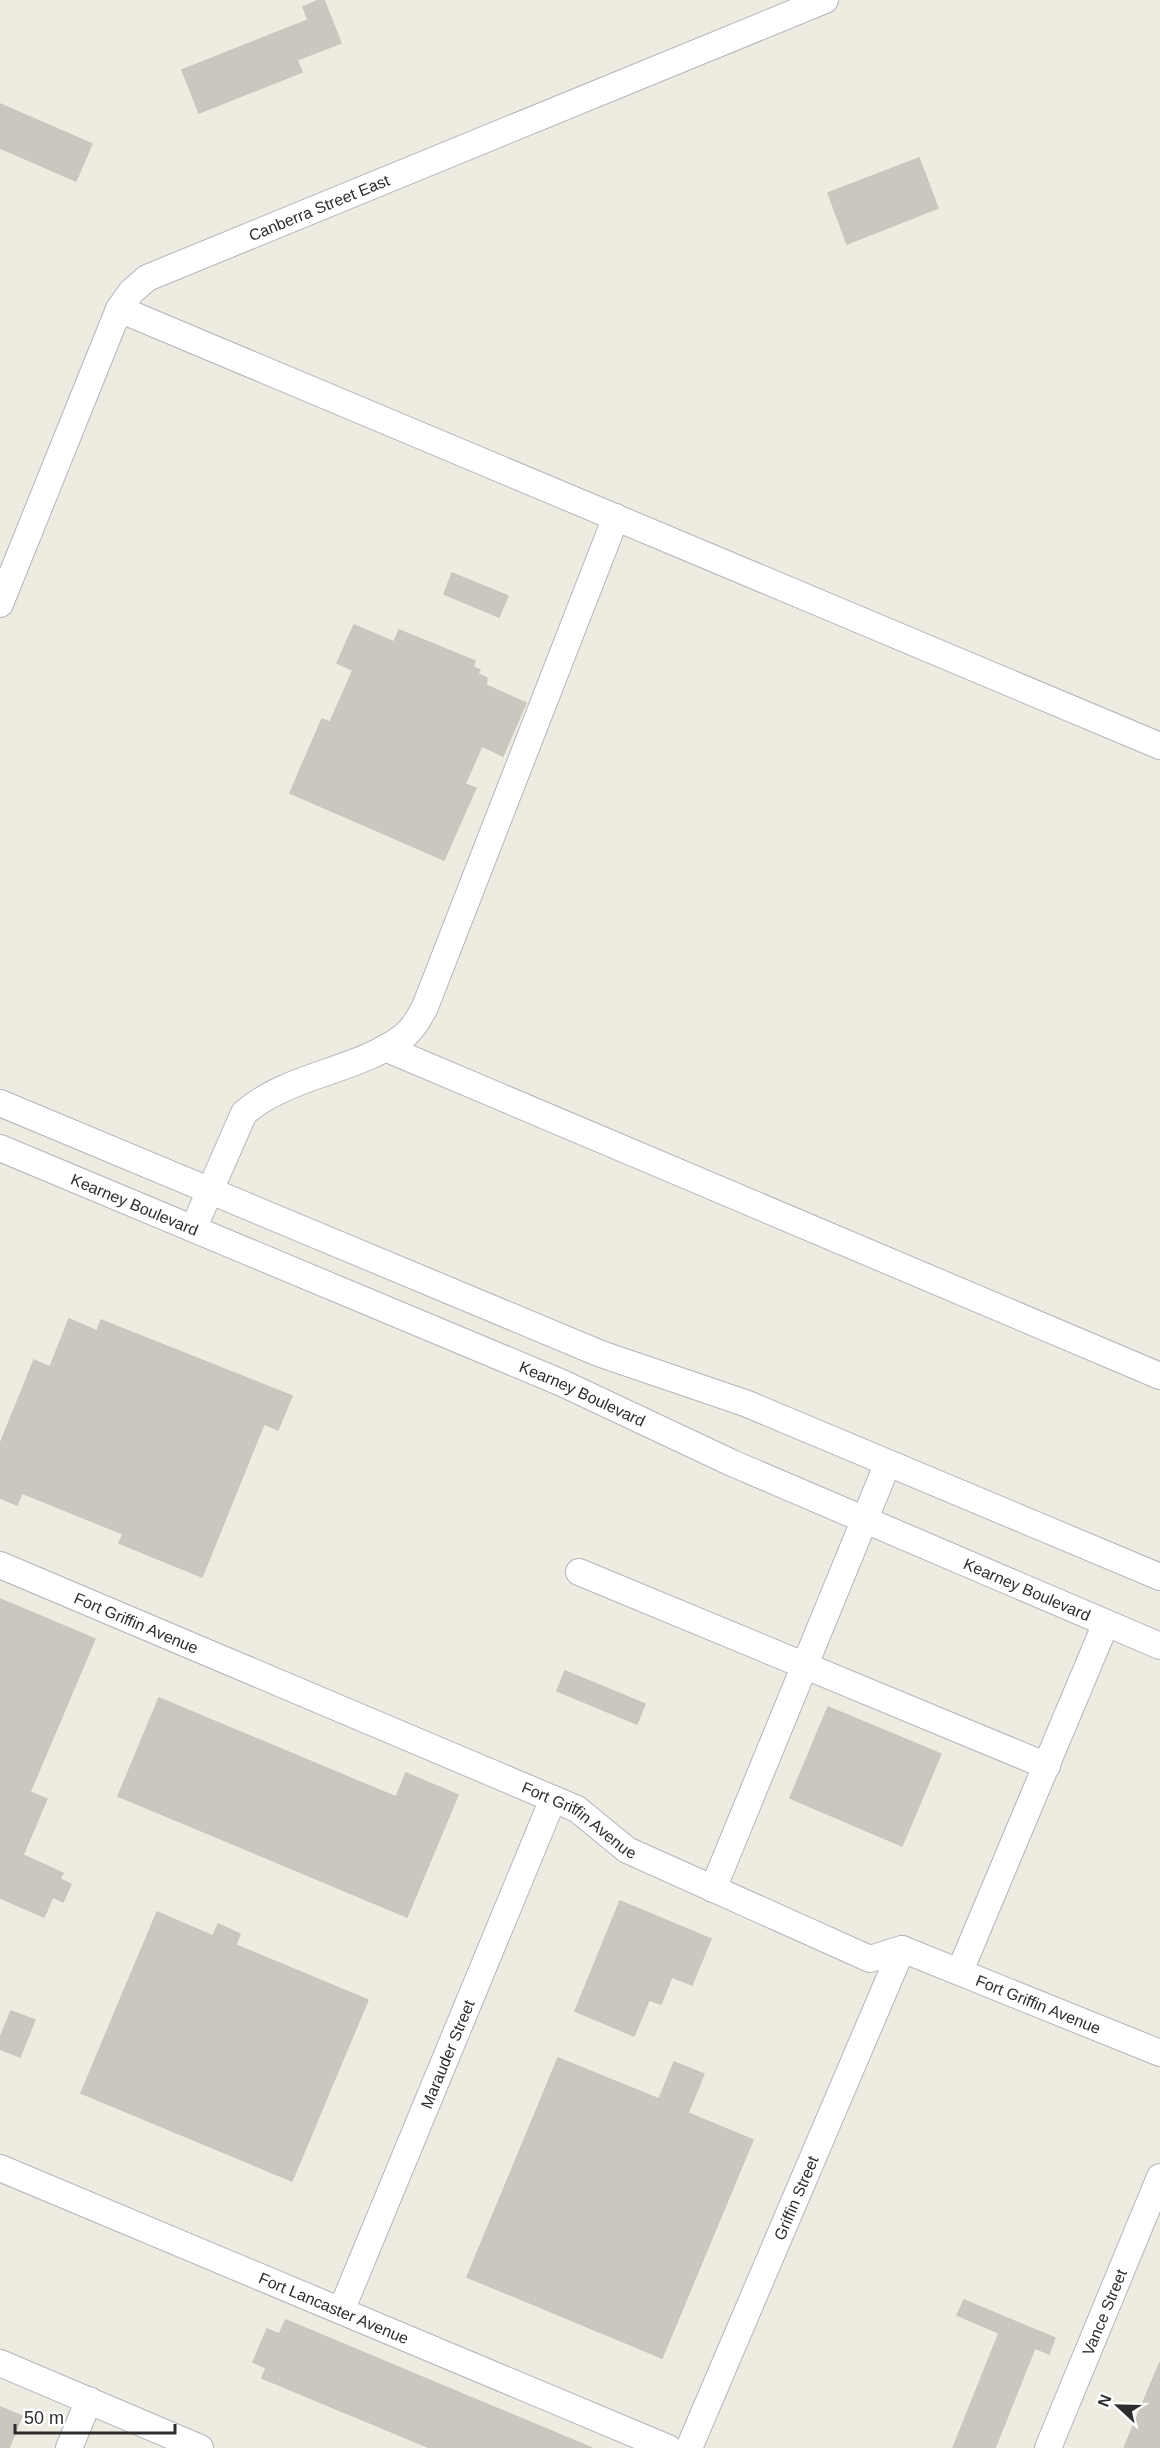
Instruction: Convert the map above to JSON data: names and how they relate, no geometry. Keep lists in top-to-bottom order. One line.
{"streets":{"street":["Canberra Street East","Kearney Boulevard","Fort Griffin Avenue","Marauder Street","Griffin Street","Fort Lancaster Avenue","Vance Street"]},"crossings":[["Fort Griffin Avenue","Marauder Street"],["Fort Griffin Avenue","Griffin Street"],["Marauder Street","Fort Lancaster Avenue"]],"scale_bar":"50 m","north":"left"}
